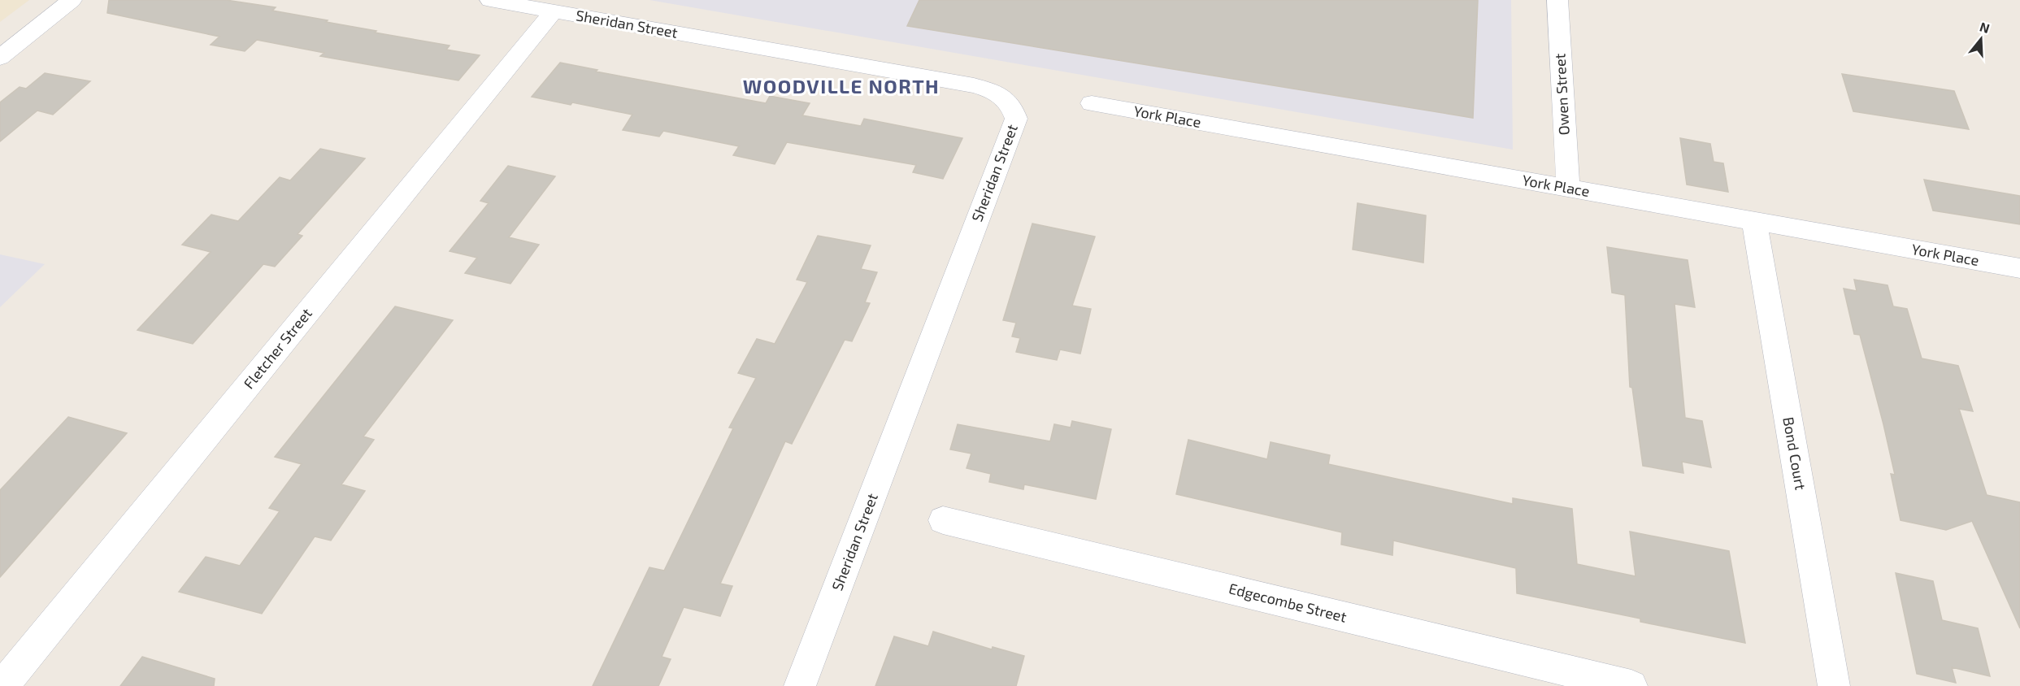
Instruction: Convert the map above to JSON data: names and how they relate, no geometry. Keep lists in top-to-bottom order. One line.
{"streets":{"street":["Sheridan Street","Owen Street","York Place","Fletcher Street","Bond Court","Edgecombe Street"]},"crossings":[["Sheridan Street","Fletcher Street"],["Owen Street","York Place"],["York Place","Bond Court"]],"districts":["WOODVILLE NORTH"],"north":"top"}
